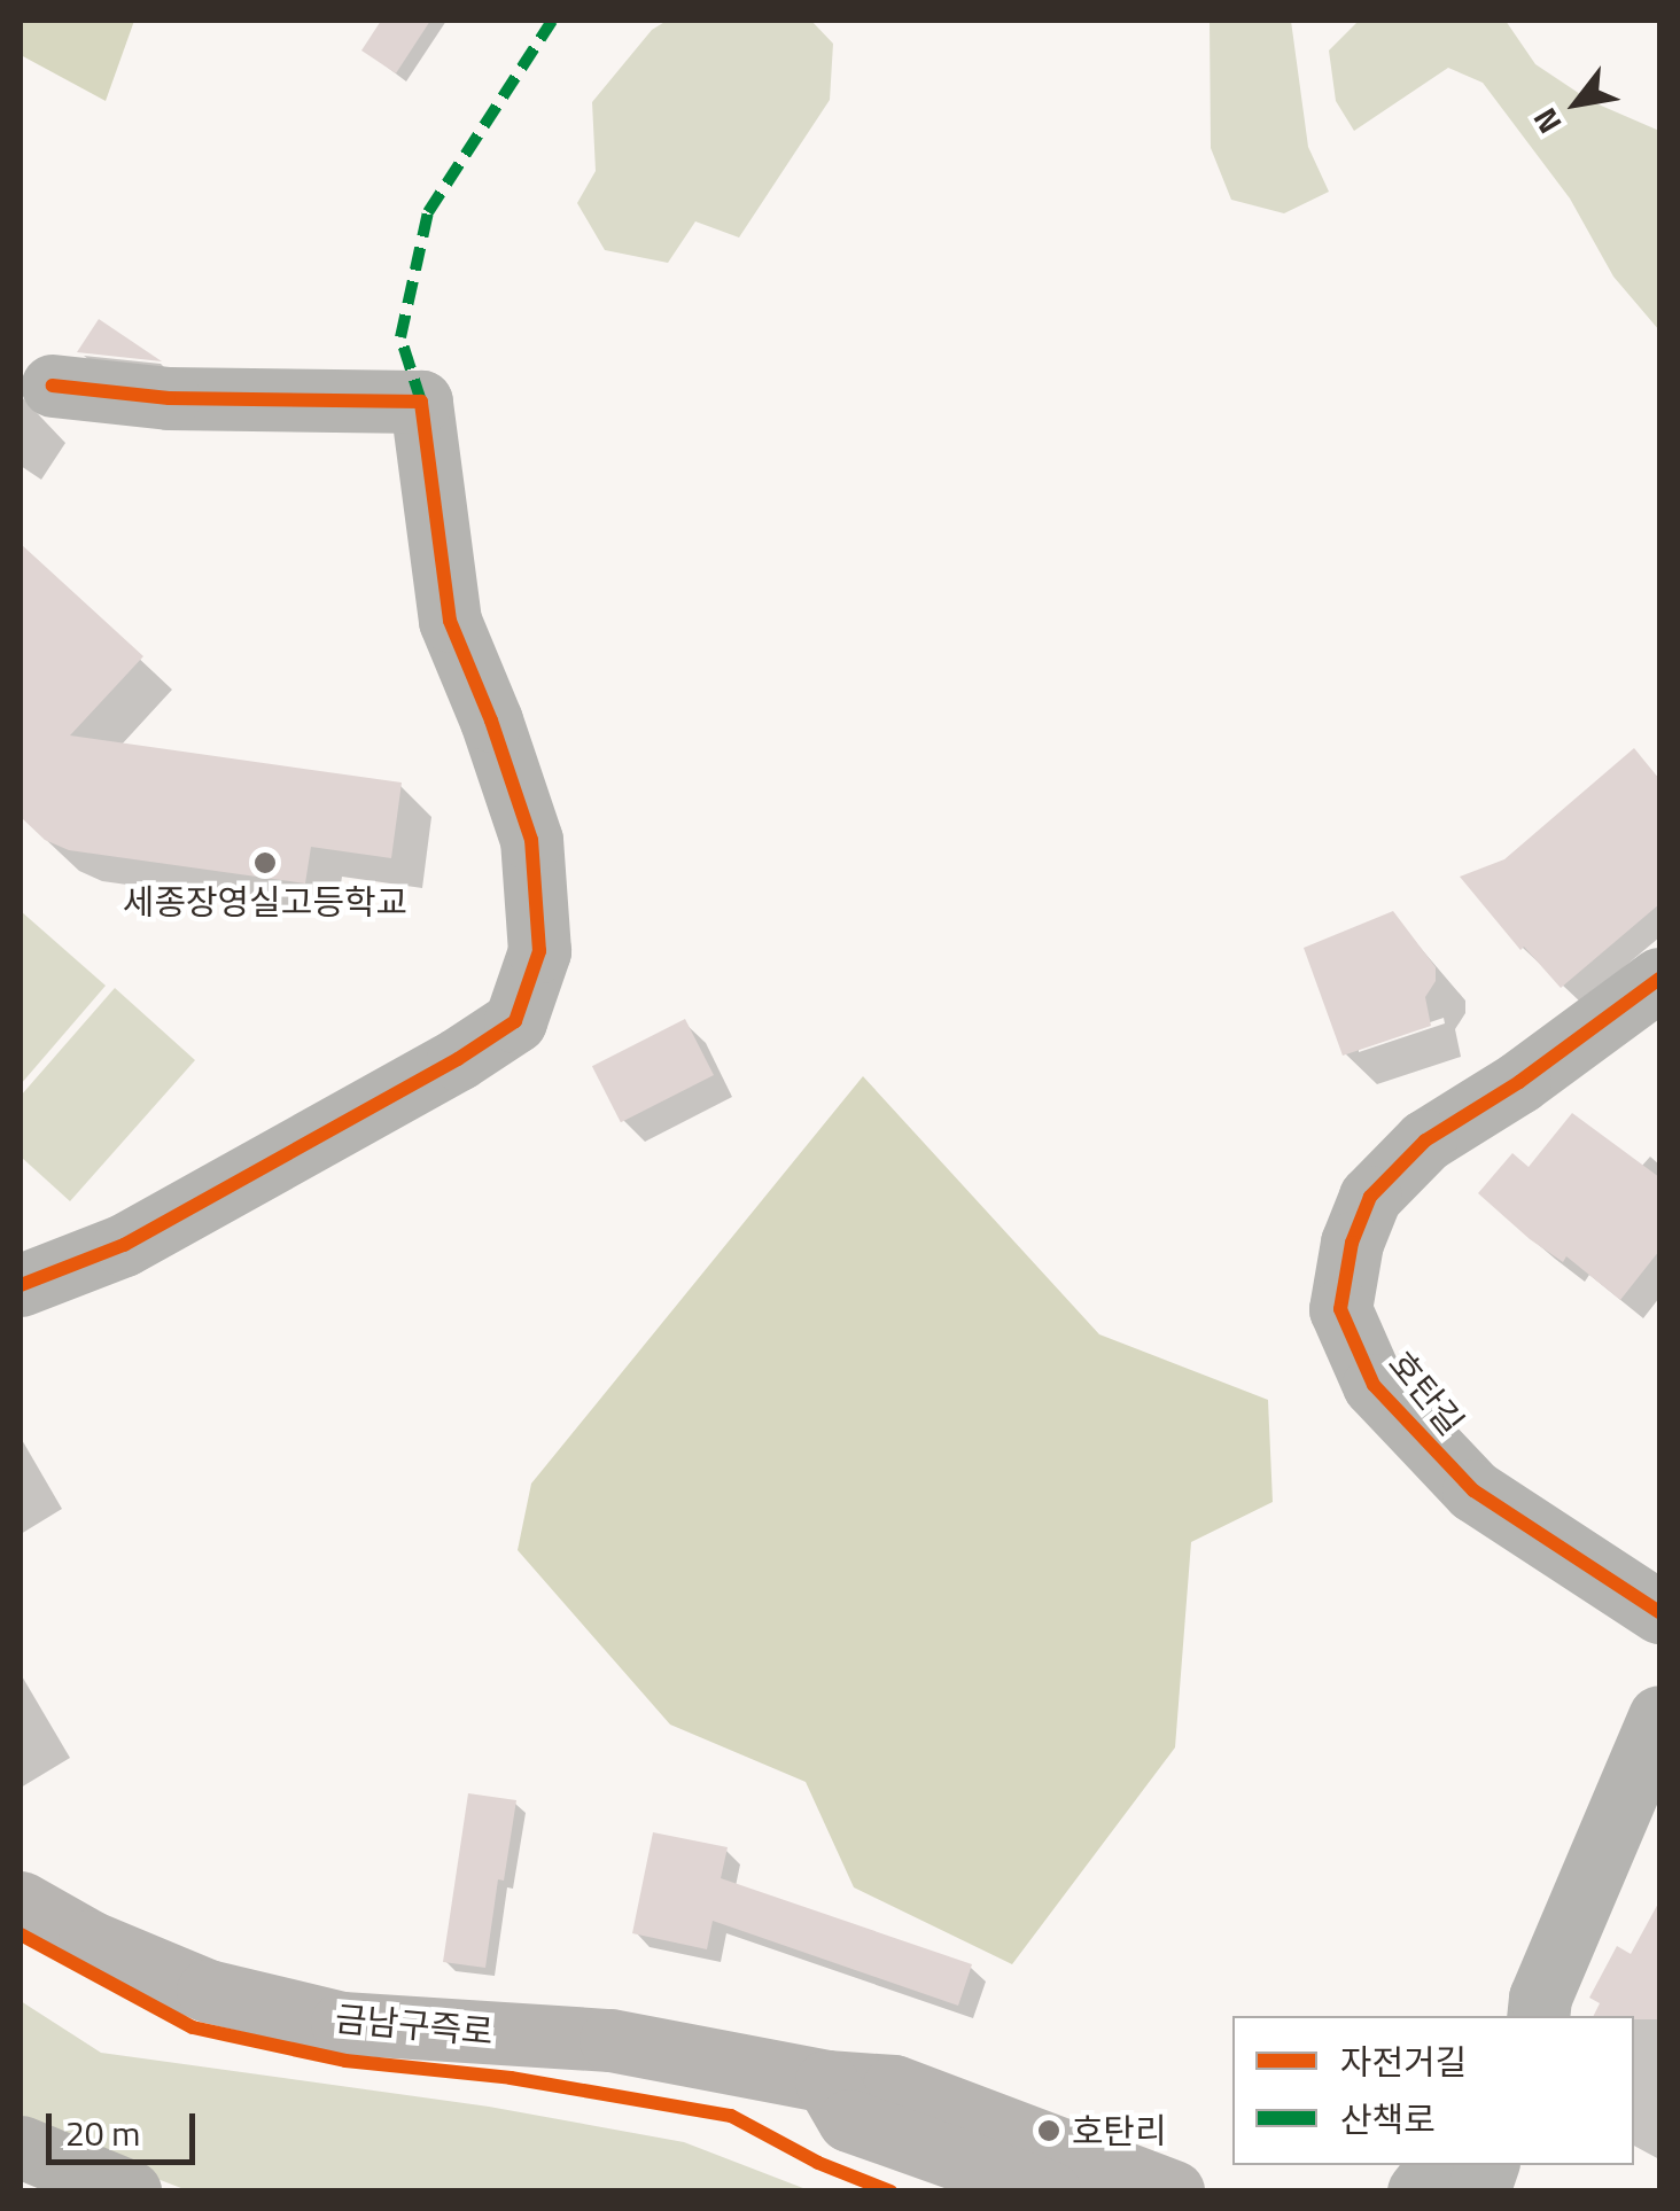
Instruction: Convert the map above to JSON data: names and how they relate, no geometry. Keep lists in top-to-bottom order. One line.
{"streets":{"main road":["금남구즉로"],"street":["호탄길"]},"places":["세종장영실고등학교","호탄리"],"legend":["자전거길","산책로"],"scale_bar":"20 m","north":"bottom left"}
